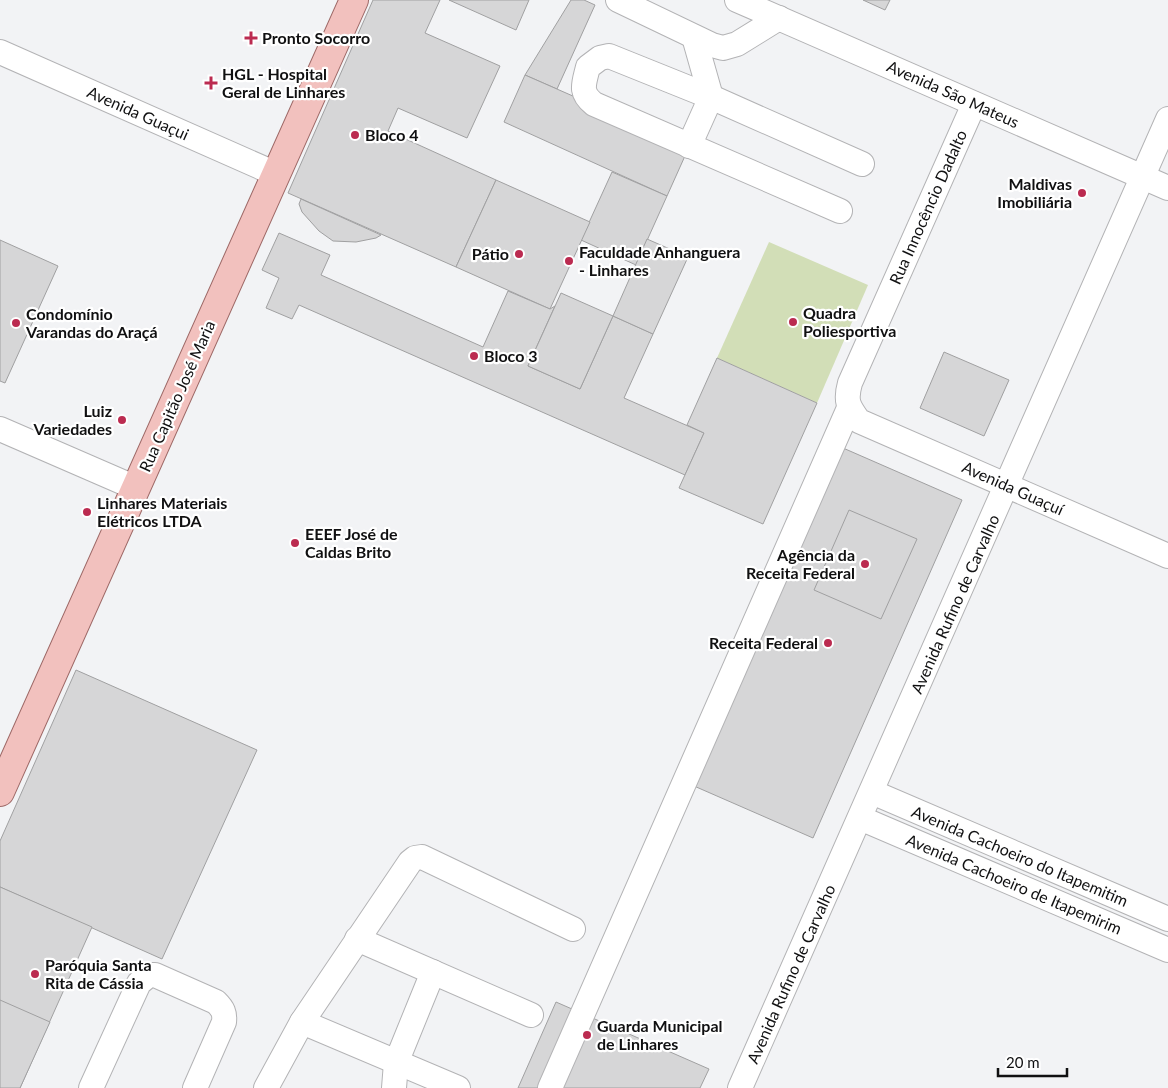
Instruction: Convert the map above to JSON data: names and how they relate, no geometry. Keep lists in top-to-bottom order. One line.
{"streets":{"main road":["Rua Capitão José Maria"],"street":["Avenida São Mateus","Avenida Guaçui","Rua Innocêncio Dadalto","Avenida Guaçuí","Avenida Rufino de Carvalho","Avenida Cachoeiro do Itapemitim","Avenida Cachoeiro de Itapemirim"]},"crossings":[["Avenida São Mateus","Rua Innocêncio Dadalto"],["Avenida São Mateus","Avenida Rufino de Carvalho"],["Avenida Guaçui","Rua Capitão José Maria"],["Rua Innocêncio Dadalto","Avenida Guaçuí"],["Avenida Guaçuí","Avenida Rufino de Carvalho"],["Avenida Rufino de Carvalho","Avenida Cachoeiro do Itapemitim"],["Avenida Rufino de Carvalho","Avenida Cachoeiro de Itapemirim"]],"places":{"health":["Pronto Socorro","HGL - Hospital Geral de Linhares"],"other":["Bloco 4","Maldivas Imobiliária","Pátio","Faculdade Anhanguera - Linhares","Quadra Poliesportiva","Condomínio Varandas do Araçá","Bloco 3","Luiz Variedades","Linhares Materiais Elétricos LTDA","EEEF José de Caldas Brito","Agência da Receita Federal","Receita Federal","Paróquia Santa Rita de Cássia","Guarda Municipal de Linhares"]},"scale_bar":"20 m"}
